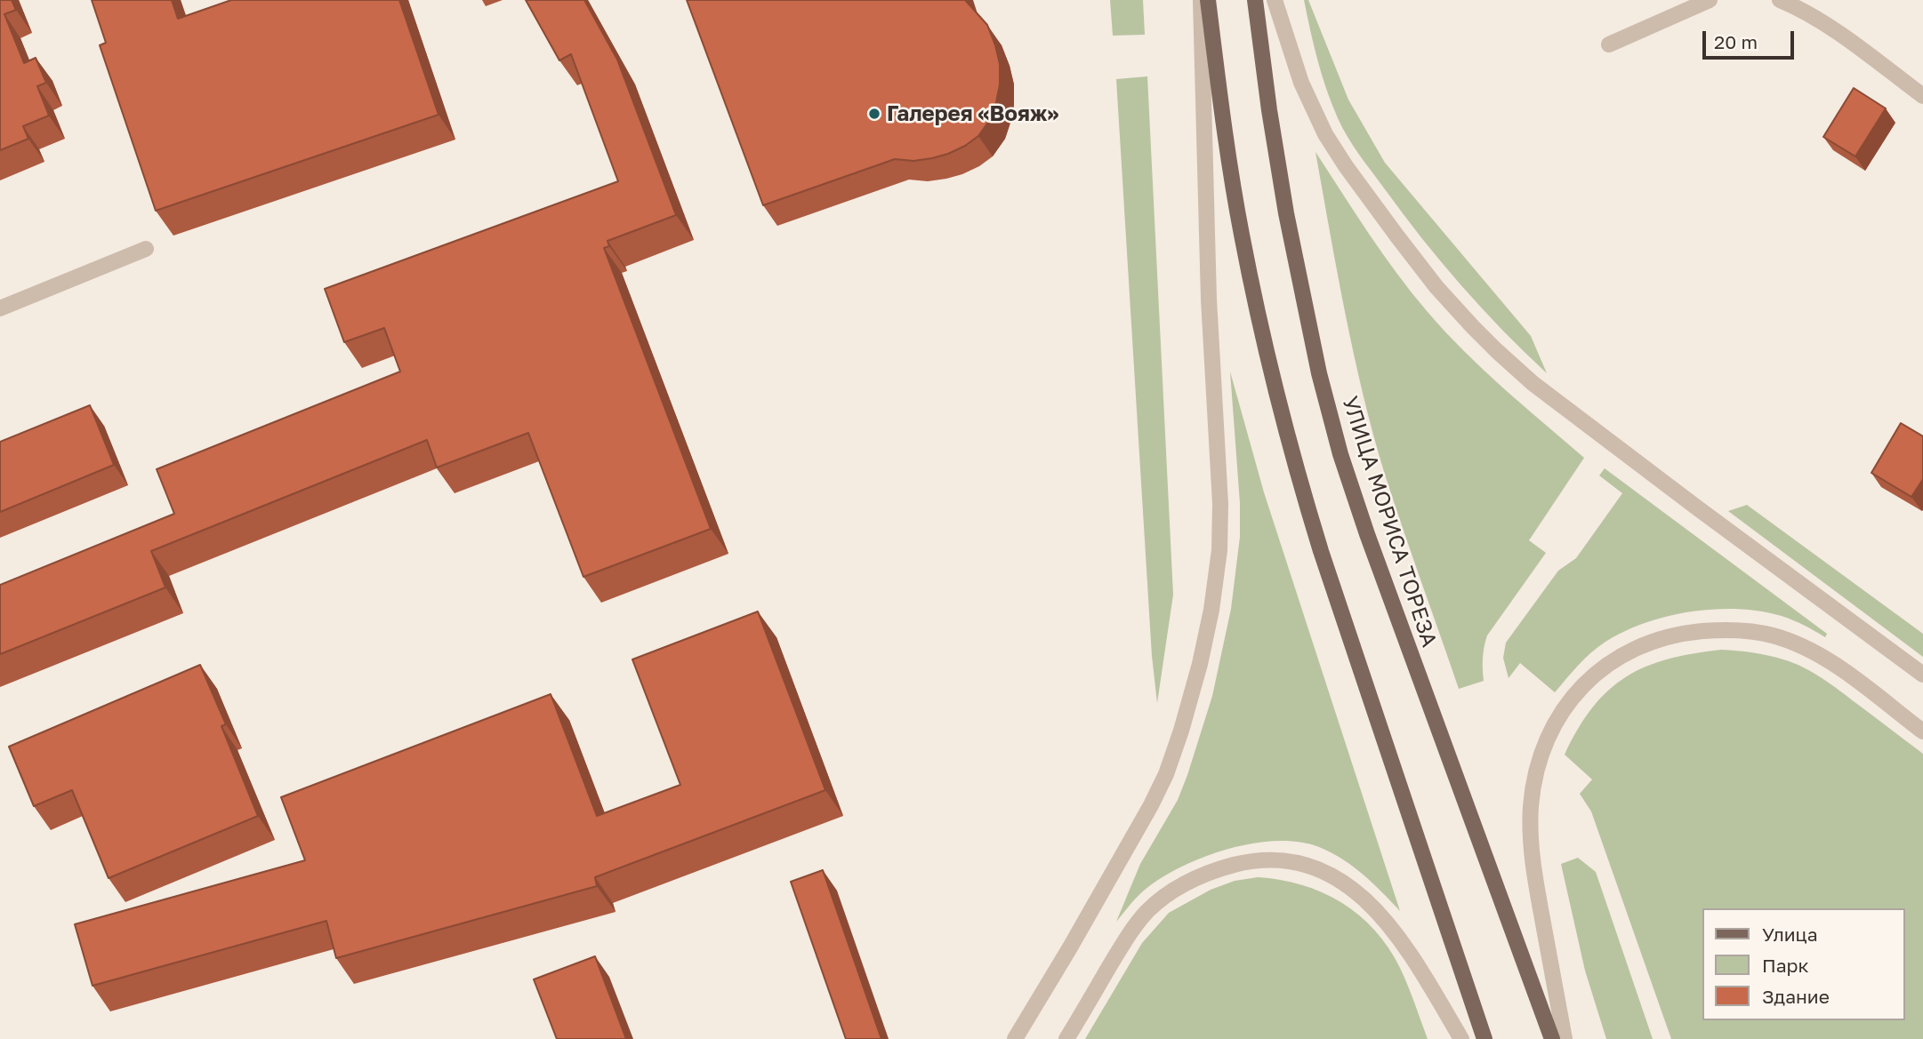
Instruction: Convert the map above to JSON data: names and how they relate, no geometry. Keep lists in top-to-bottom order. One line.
{"streets":{"main road":["УЛИЦА МОРИСА ТОРЕЗА"]},"places":["Галерея «Вояж»"],"legend":["Улица","Парк","Здание"],"scale_bar":"20 m"}
